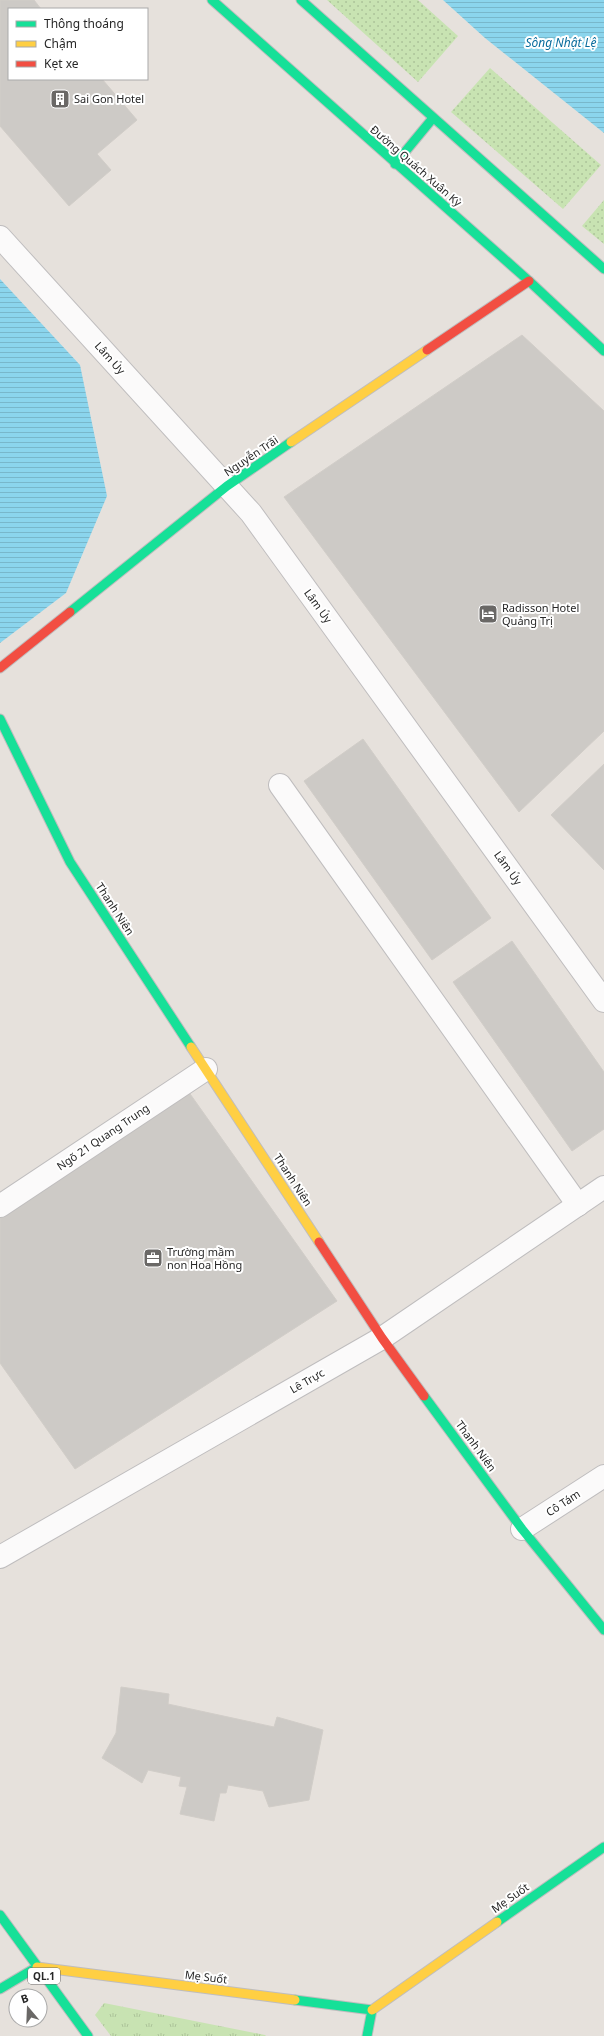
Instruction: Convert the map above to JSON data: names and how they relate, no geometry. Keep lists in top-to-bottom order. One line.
{"streets":{"street":["Đường Quách Xuân Kỳ","Lâm Úy","Nguyễn Trãi","Thanh Niên","Ngõ 21 Quang Trung","Lê Trực","Cô Tám","Mẹ Suốt","QL.1"]},"crossings":[["Đường Quách Xuân Kỳ","Nguyễn Trãi"],["Lâm Úy","Nguyễn Trãi"],["Thanh Niên","Ngõ 21 Quang Trung"],["Thanh Niên","Lê Trực"],["Thanh Niên","Cô Tám"],["Mẹ Suốt","QL.1"]],"water":["Sông Nhật Lệ"],"places":{"building":["Sai Gon Hotel"],"hotel":["Radisson Hotel Quảng Trị"],"office":["Trường mầm non Hoa Hồng"]},"legend":["Thông thoáng","Chậm","Kẹt xe"],"north":"top"}
